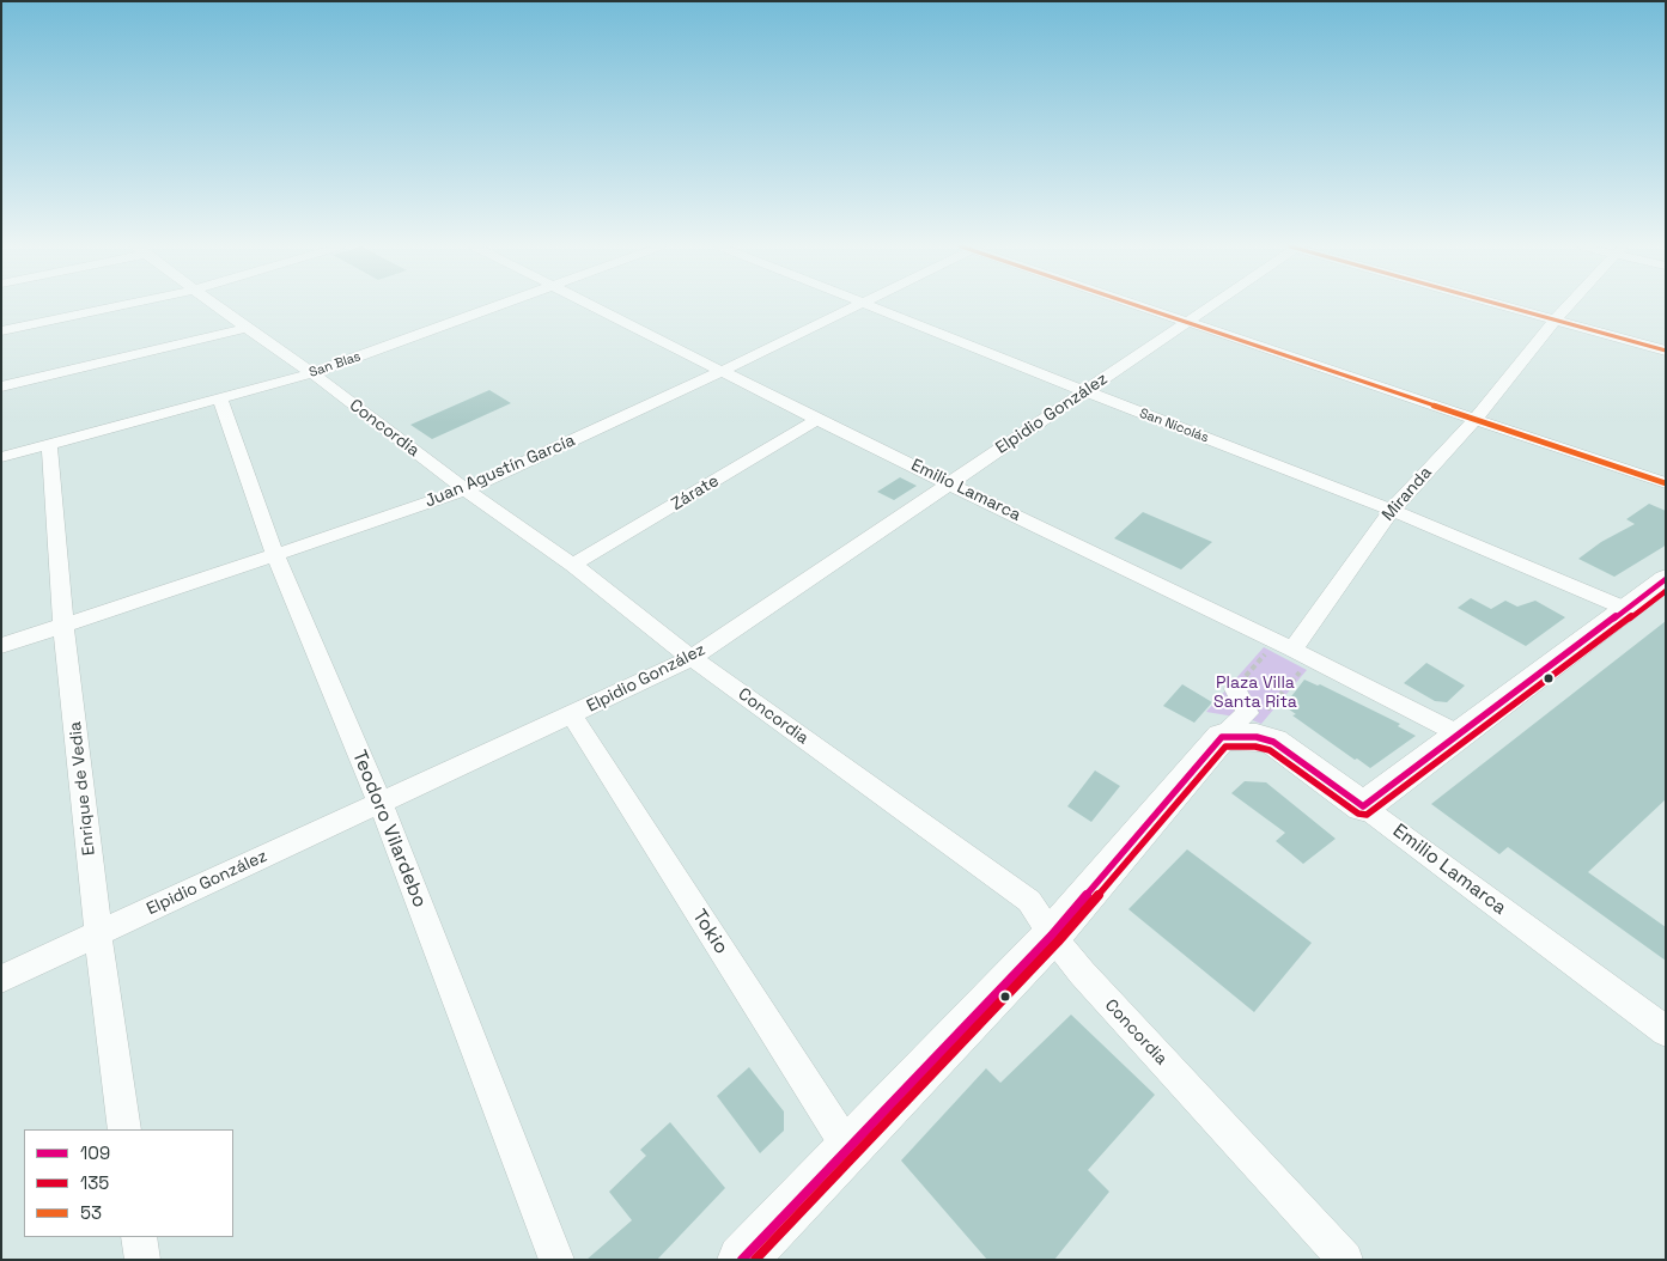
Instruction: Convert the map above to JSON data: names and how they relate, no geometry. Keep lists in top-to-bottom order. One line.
{"streets":{"street":["San Blas","Elpidio González","San Nicolás","Concordia","Juan Agustín García","Emilio Lamarca","Zárate","Miranda","Enrique de Vedia","Teodoro Vilardebo","Tokio"]},"crossings":[["San Blas","Concordia"],["San Blas","Enrique de Vedia"],["San Blas","Teodoro Vilardebo"],["Elpidio González","San Nicolás"],["Elpidio González","Concordia"],["Elpidio González","Emilio Lamarca"],["Elpidio González","Enrique de Vedia"],["Elpidio González","Teodoro Vilardebo"],["Elpidio González","Tokio"],["San Nicolás","Miranda"],["Concordia","Juan Agustín García"],["Concordia","Zárate"],["Juan Agustín García","Emilio Lamarca"],["Juan Agustín García","Enrique de Vedia"],["Juan Agustín García","Teodoro Vilardebo"],["Emilio Lamarca","Zárate"],["Emilio Lamarca","Miranda"]],"parks":["Plaza Villa Santa Rita"],"lines":["transit line 53","transit line 109","transit line 135"],"legend":["109","135","53"]}
